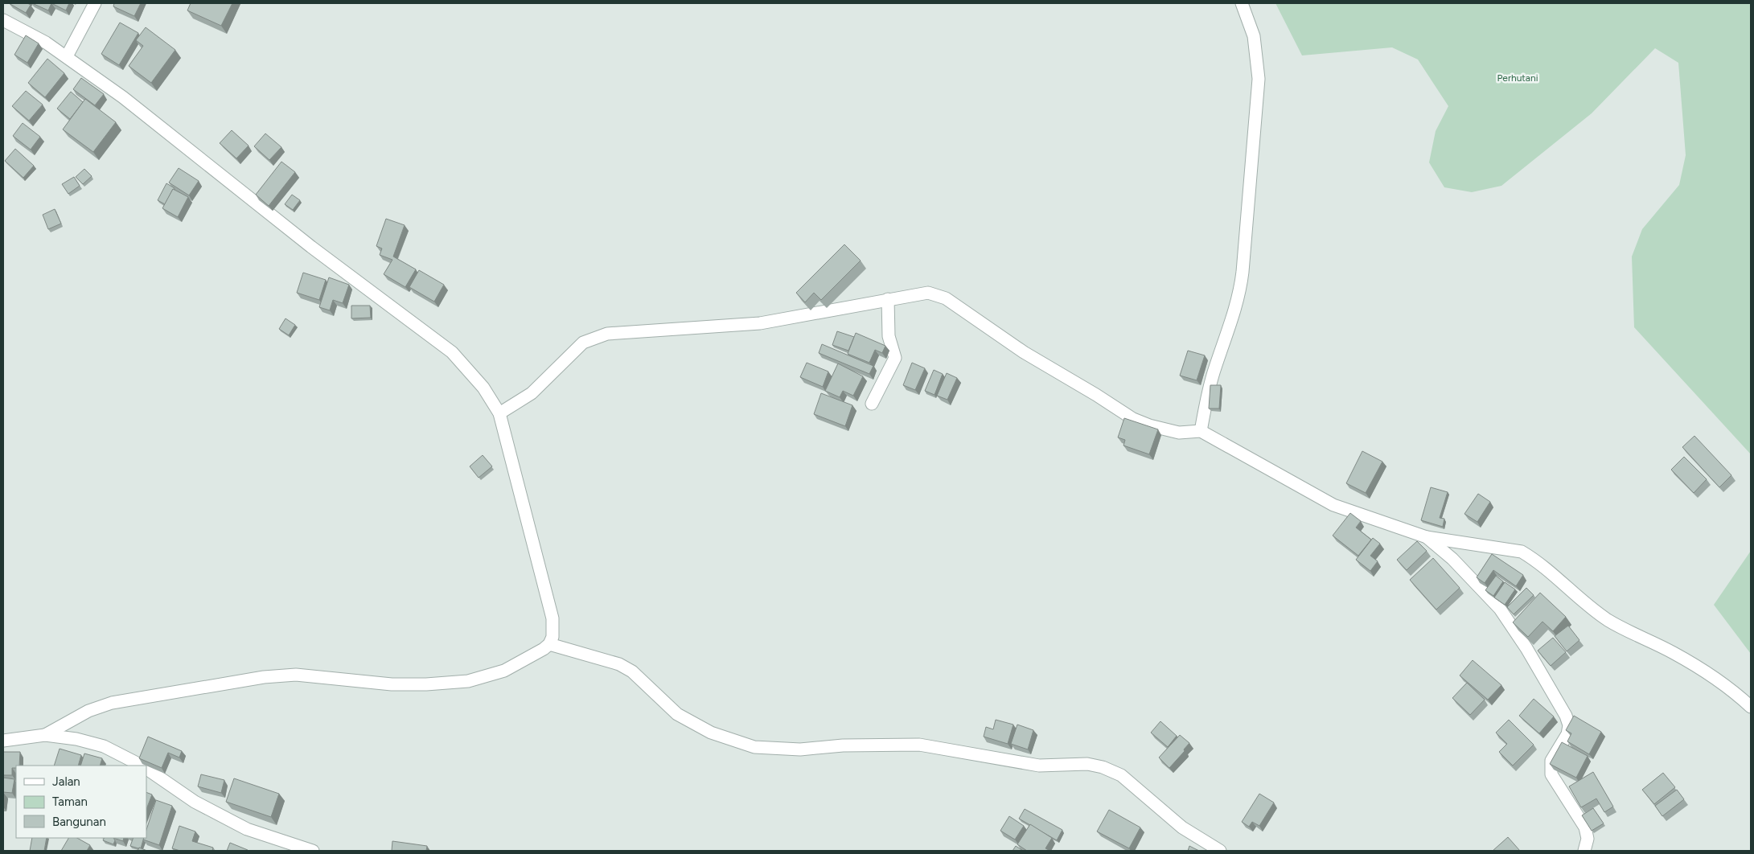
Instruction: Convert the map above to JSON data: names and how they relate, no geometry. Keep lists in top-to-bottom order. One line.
{"parks":["Perhutani"],"legend":["Jalan","Taman","Bangunan"]}
